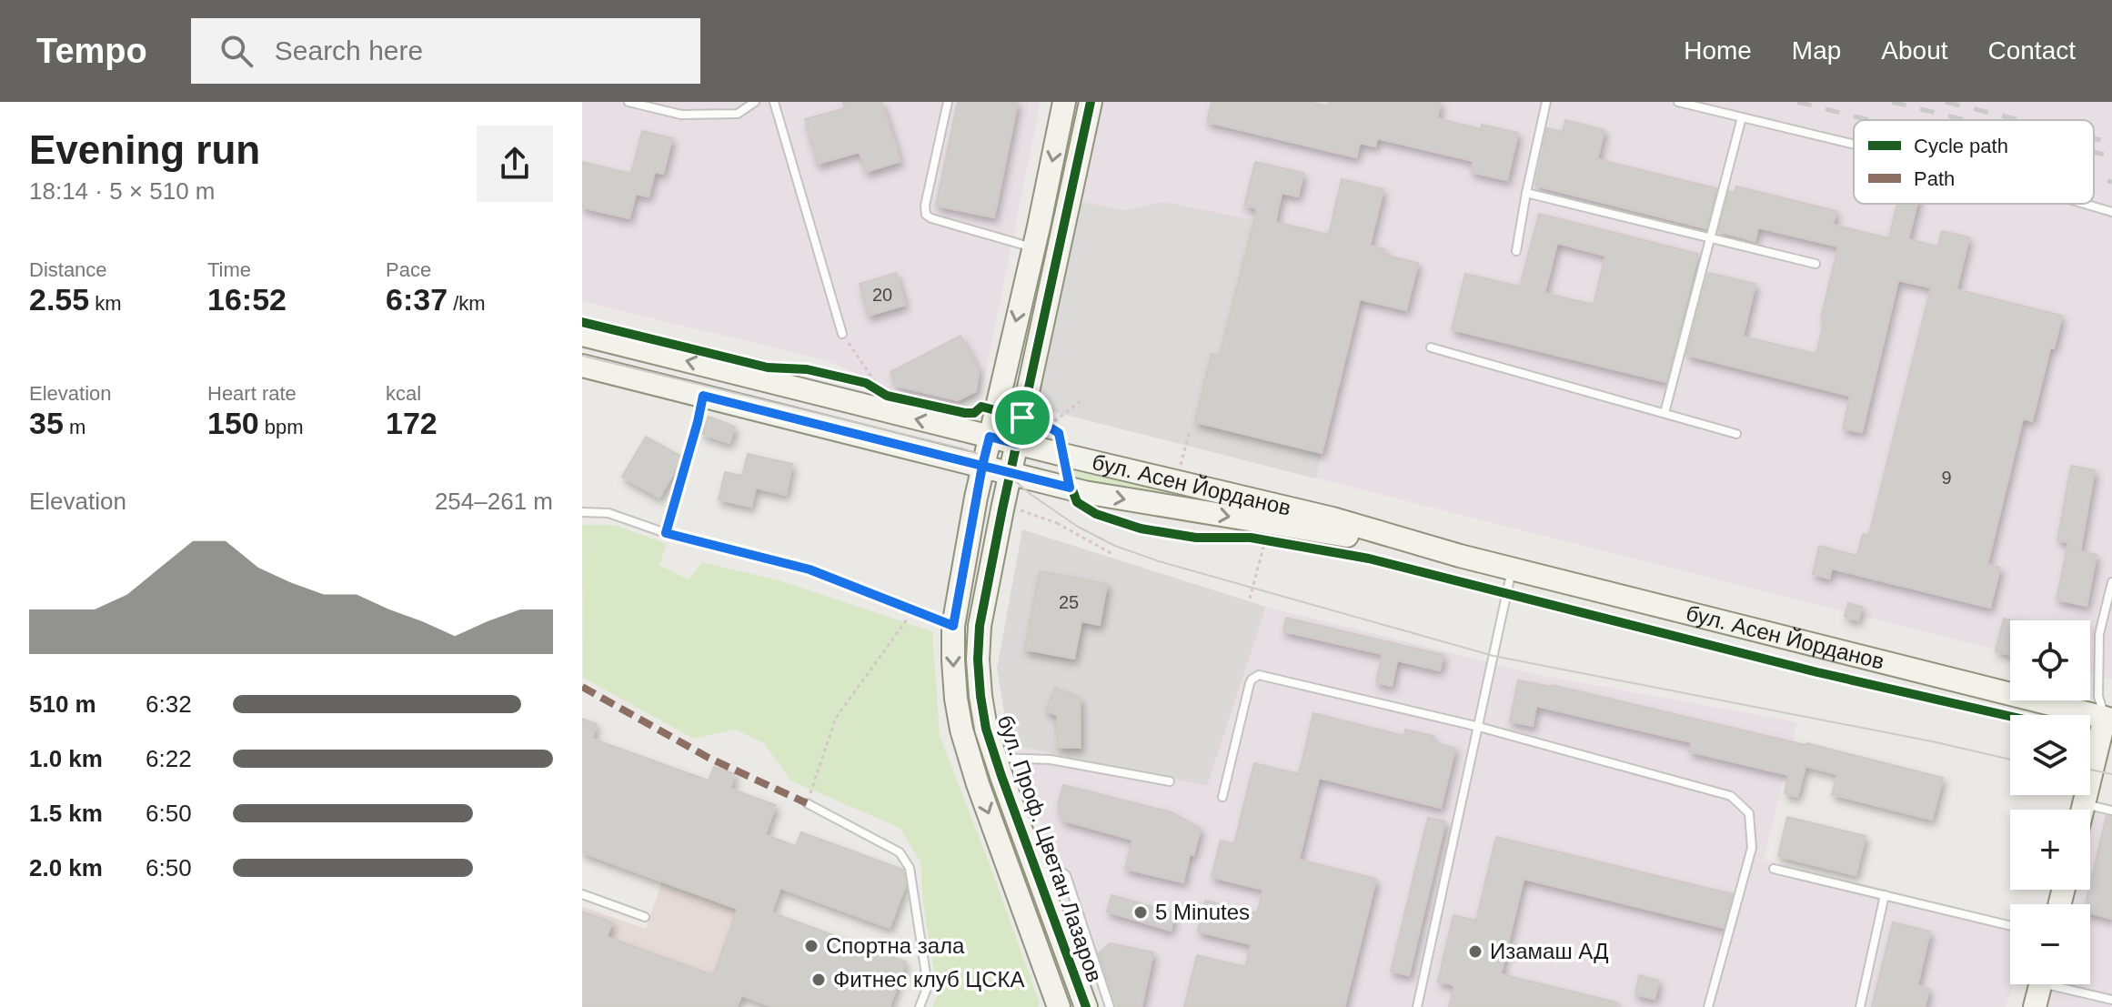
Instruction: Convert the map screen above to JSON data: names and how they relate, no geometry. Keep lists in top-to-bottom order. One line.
{"streets":{"main road":["бул. Асен Йорданов","бул. Проф. Цветан Лазаров"]},"crossings":[["бул. Асен Йорданов","бул. Проф. Цветан Лазаров"]],"places":["5 Minutes","Спортна зала","Изамаш АД","Фитнес клуб ЦСКА"],"house_numbers":["20","9","25"],"legend":["Cycle path","Path"],"page":{"header":"Tempo","search":"Search here","nav":["Home","Map","About","Contact"],"heading":["Evening run","18:14 · 5 × 510 m"],"stats":[["Distance","2.55 km"],["Time","16:52"],["Pace","6:37 /km"],["Elevation","35 m"],["Heart rate","150 bpm"],["kcal","172"]],"chart":["Elevation","254–261 m"],"map_buttons":["+","−"],"list":[{"name":"510 m","note":"6:32"},{"name":"1.0 km","note":"6:22"},{"name":"1.5 km","note":"6:50"},{"name":"2.0 km","note":"6:50"}]}}
